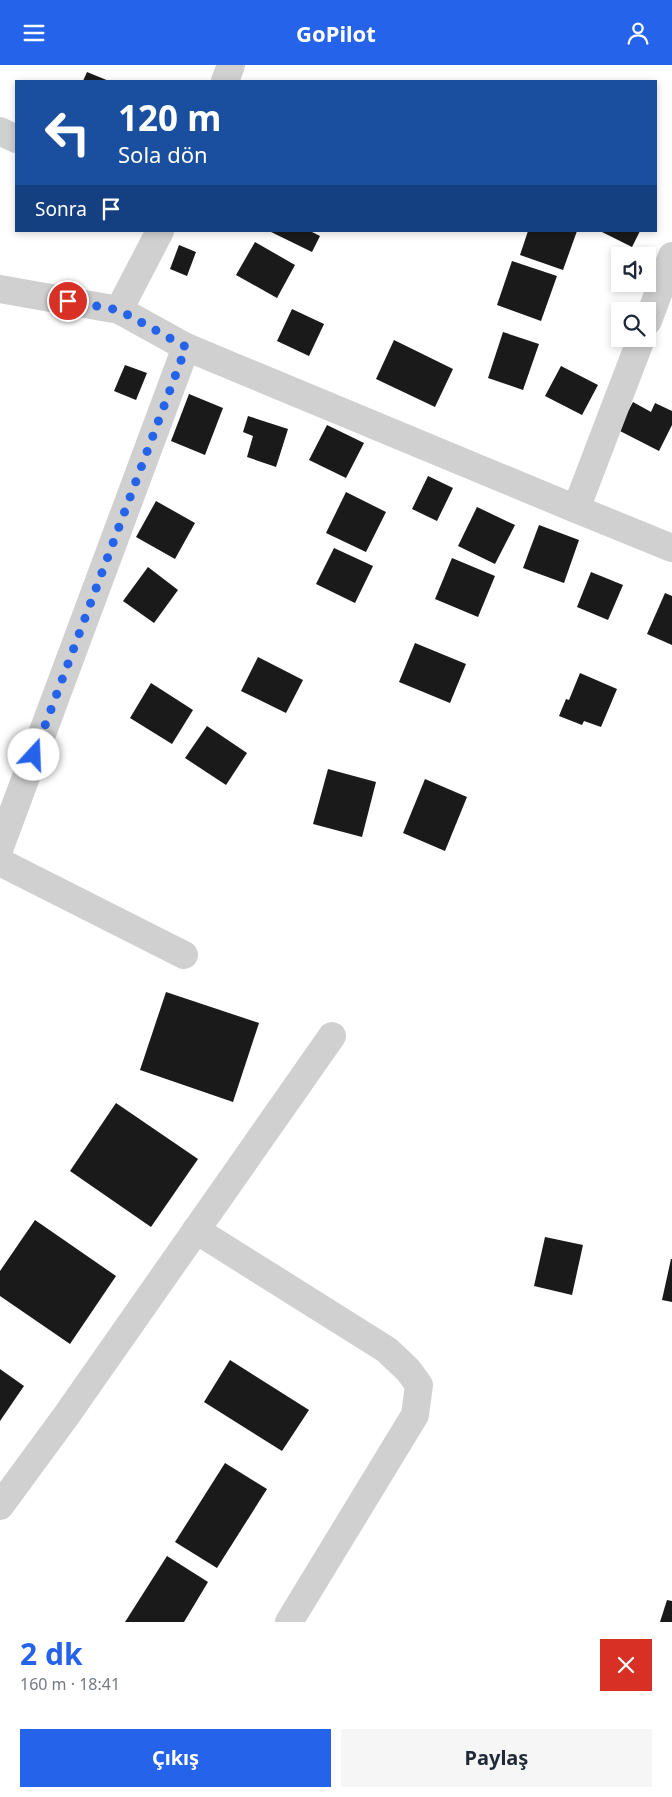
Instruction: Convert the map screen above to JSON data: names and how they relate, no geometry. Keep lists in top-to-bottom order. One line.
{"page":{"header":"GoPilot","turn":["120 m","Sola dön"],"then":"Sonra","heading":["2 dk","160 m · 18:41"],"buttons":["Çıkış","Paylaş"]}}
